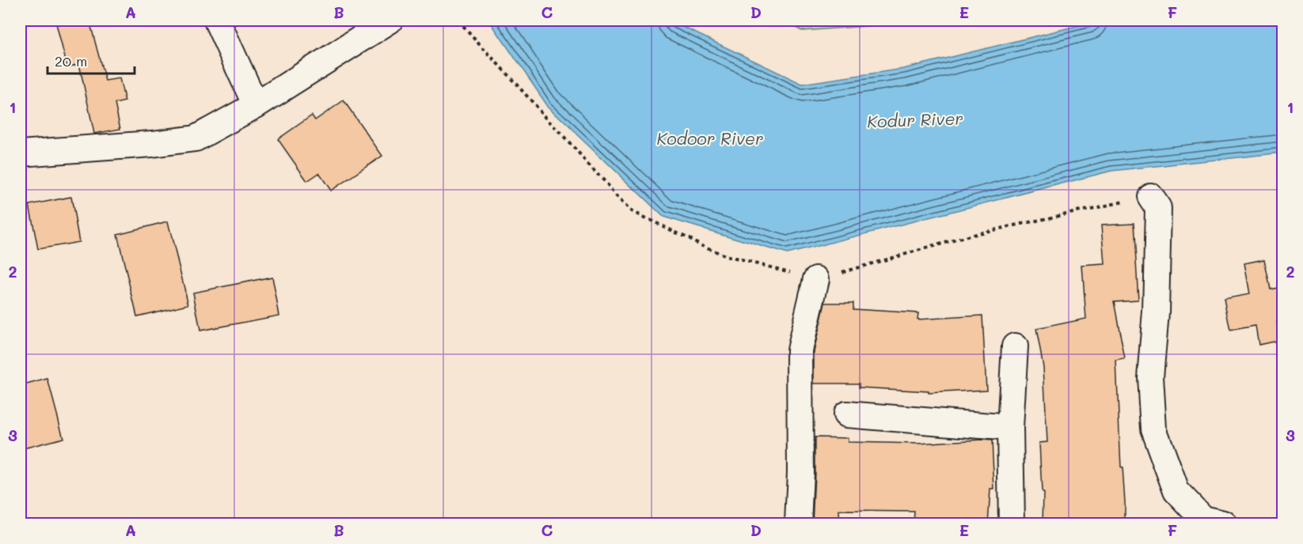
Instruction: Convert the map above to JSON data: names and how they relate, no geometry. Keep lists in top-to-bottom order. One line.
{"water":["Kodur River","Kodoor River"],"scale_bar":"20 m","grid":{"columns":["A","B","C","D","E","F"],"rows":["1","2","3"]}}
